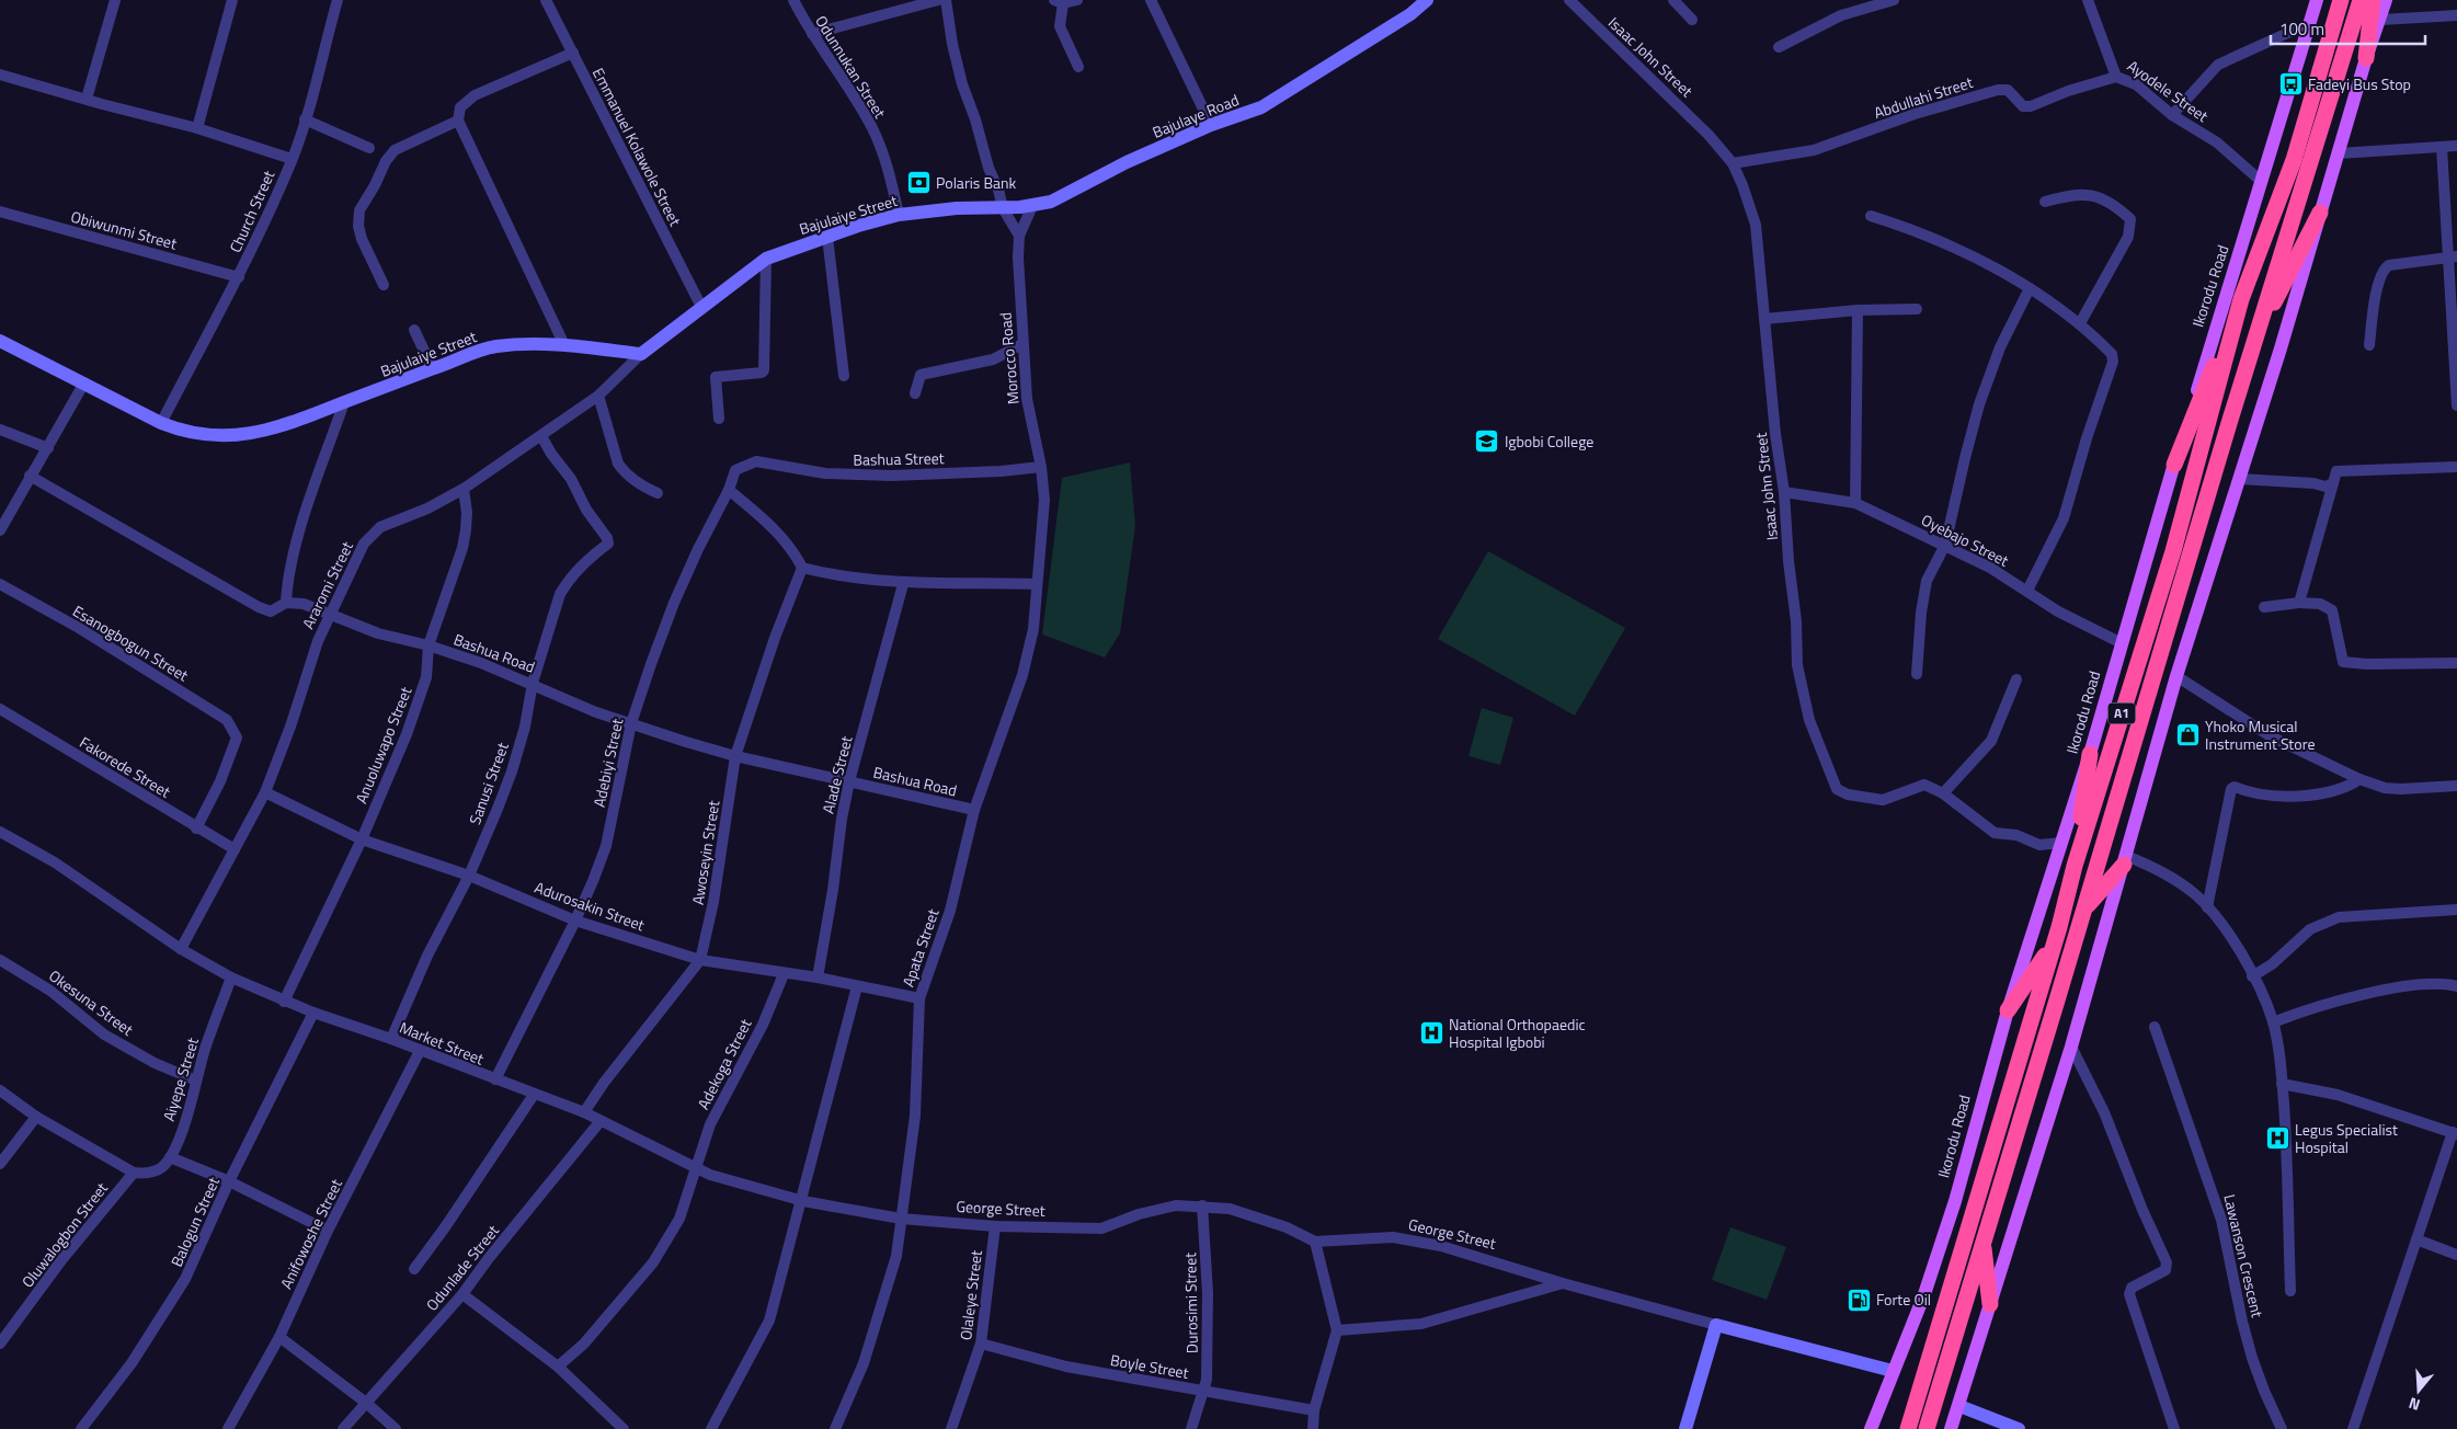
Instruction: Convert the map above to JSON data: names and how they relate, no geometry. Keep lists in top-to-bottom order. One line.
{"streets":{"highway":["A1"],"main road":["Ikorodu Road"],"street":["Isaac John Street","Odunnukan Street","Ayodele Street","Abdullahi Street","Bajulaye Road","Emmanuel Kolawole Street","Church Street","Bajulaiye Street","Obiwunmi Street","Morocco Road","Bashua Street","Oyebajo Street","Araromi Street","Esanogbogun Street","Bashua Road","Anuoluwapo Street","Adebiyi Street","Fakorede Street","Alade Street","Sanusi Street","Awoseyin Street","Adurosakin Street","Apata Street","Okesuna Street","Market Street","Adekoga Street","Aiyepe Street","George Street","Balogun Street","Anifowoshe Street","Oluwalogbon Street","Lawanson Crescent","Odunlade Street","Olaleye Street","Durosimi Street","Boyle Street"]},"crossings":[["Isaac John Street","Abdullahi Street"],["Isaac John Street","Ikorodu Road"],["Isaac John Street","Oyebajo Street"],["Odunnukan Street","Bajulaiye Street"],["Ayodele Street","Abdullahi Street"],["Ayodele Street","Ikorodu Road"],["Bajulaye Road","Bajulaiye Street"],["Bajulaye Road","Morocco Road"],["Emmanuel Kolawole Street","Bajulaiye Street"],["Church Street","Bajulaiye Street"],["Church Street","Obiwunmi Street"],["Bajulaiye Street","Araromi Street"],["Ikorodu Road","Oyebajo Street"],["Ikorodu Road","George Street"],["Morocco Road","Bashua Street"],["Morocco Road","Apata Street"],["Bashua Street","Adebiyi Street"],["Bashua Street","Apata Street"],["Araromi Street","Bashua Road"],["Araromi Street","Anuoluwapo Street"],["Araromi Street","Fakorede Street"],["Araromi Street","Sanusi Street"],["Araromi Street","Adurosakin Street"],["Araromi Street","Market Street"],["Esanogbogun Street","Fakorede Street"],["Bashua Road","Anuoluwapo Street"],["Bashua Road","Adebiyi Street"],["Bashua Road","Alade Street"],["Bashua Road","Sanusi Street"],["Bashua Road","Awoseyin Street"],["Bashua Road","Apata Street"],["Anuoluwapo Street","Adurosakin Street"],["Anuoluwapo Street","Market Street"],["Adebiyi Street","Adurosakin Street"],["Adebiyi Street","Market Street"],["Alade Street","Adurosakin Street"],["Sanusi Street","Adurosakin Street"],["Sanusi Street","Market Street"],["Awoseyin Street","Adurosakin Street"],["Awoseyin Street","Market Street"],["Adurosakin Street","Apata Street"],["Adurosakin Street","Adekoga Street"],["Apata Street","Market Street"],["Apata Street","George Street"],["Okesuna Street","Aiyepe Street"],["Market Street","Adekoga Street"],["Market Street","Aiyepe Street"],["Market Street","George Street"],["Market Street","Balogun Street"],["Market Street","Anifowoshe Street"],["Market Street","Odunlade Street"],["George Street","Olaleye Street"],["George Street","Durosimi Street"],["Olaleye Street","Boyle Street"],["Durosimi Street","Boyle Street"]],"places":{"bus stop":["Fadeyi Bus Stop"],"bank":["Polaris Bank"],"school or university":["Igbobi College"],"shop":["Yhoko Musical Instrument Store"],"hospital":["National Orthopaedic Hospital Igbobi","Legus Specialist Hospital"],"fuel station":["Forte Oil"]},"scale_bar":"100 m","north":"bottom"}
